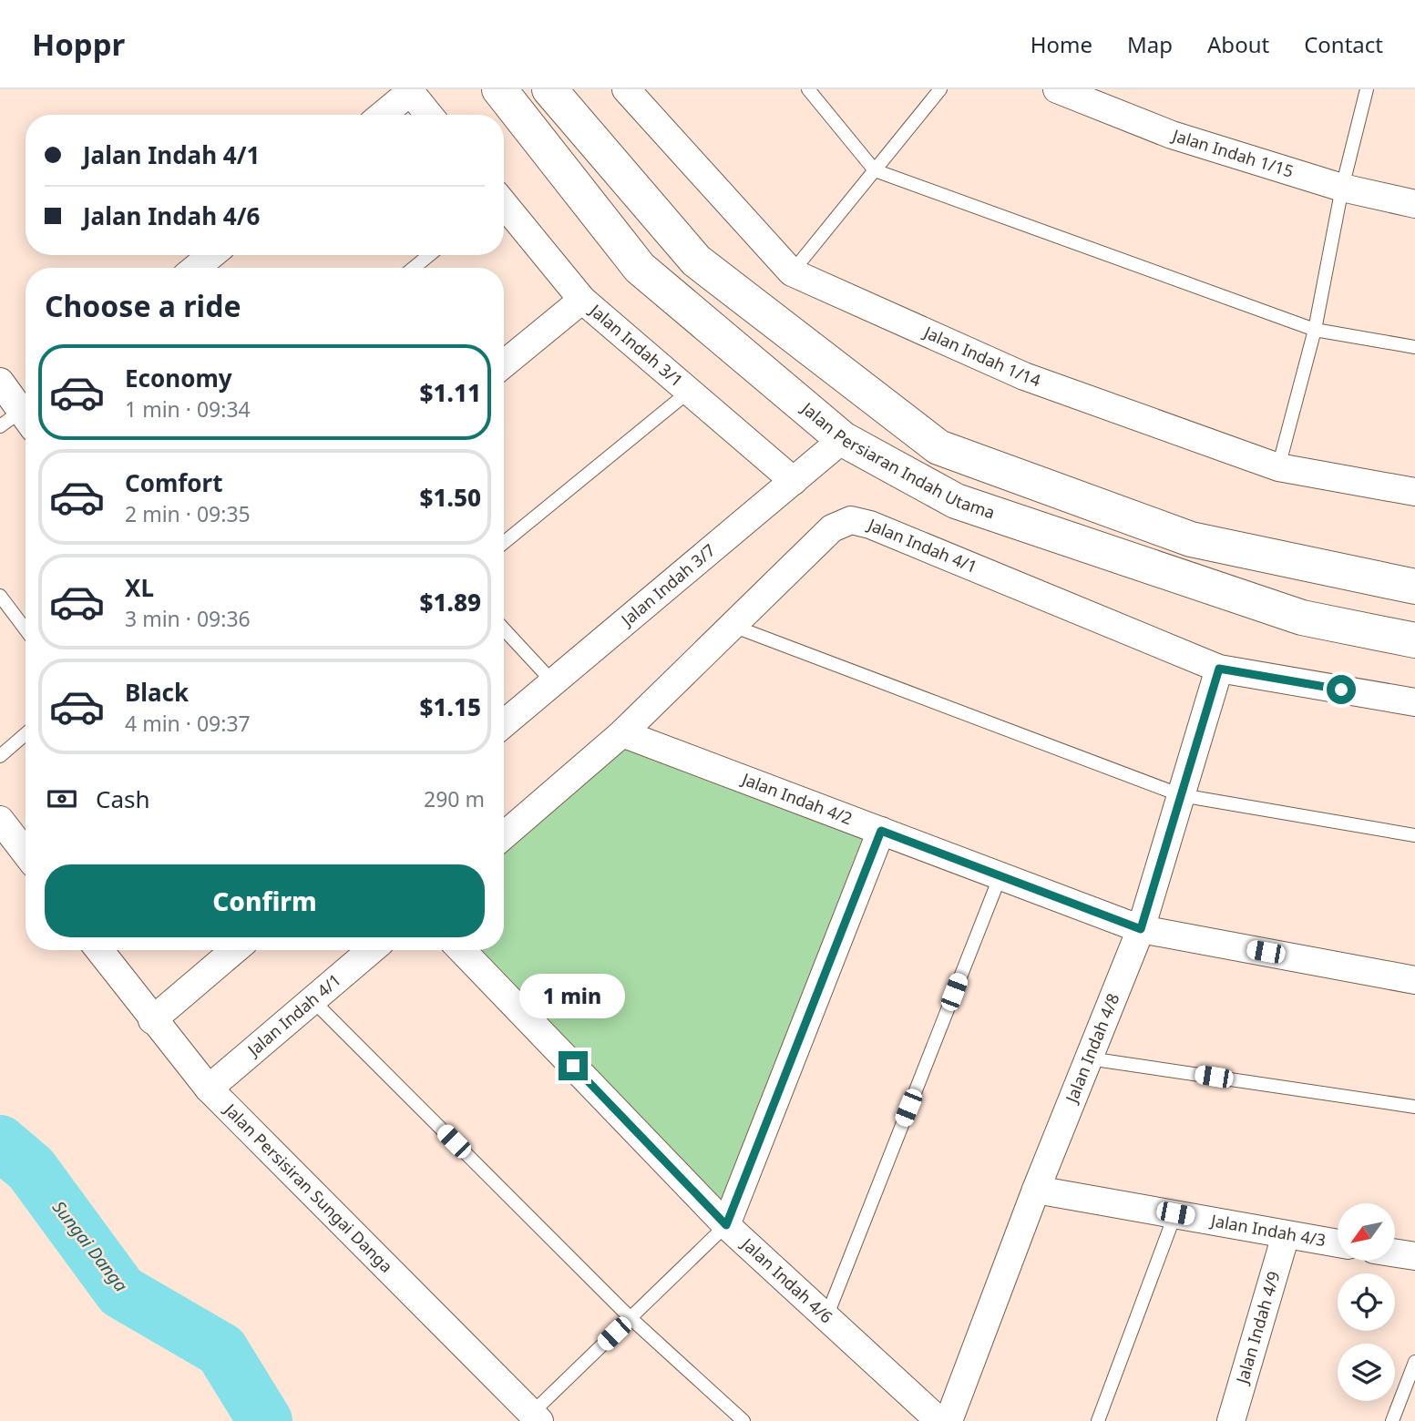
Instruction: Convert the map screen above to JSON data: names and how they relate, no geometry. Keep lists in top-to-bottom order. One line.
{"streets":{"main road":["Jalan Persiaran Indah Utama"],"street":["Jalan Indah 1/15","Jalan Indah 3/1","Jalan Indah 1/14","Jalan Indah 4/1","Jalan Indah 3/7","Jalan Indah 4/2","Jalan Indah 4/8","Jalan Persisiran Sungai Danga","Jalan Indah 4/3","Jalan Indah 4/6","Jalan Indah 4/9"]},"crossings":[["Jalan Indah 3/1","Jalan Indah 3/7"],["Jalan Persiaran Indah Utama","Jalan Indah 3/7"],["Jalan Indah 4/1","Jalan Indah 4/2"],["Jalan Indah 4/1","Jalan Indah 4/8"],["Jalan Indah 4/1","Jalan Persisiran Sungai Danga"],["Jalan Indah 4/2","Jalan Indah 4/8"],["Jalan Indah 4/8","Jalan Indah 4/3"],["Jalan Indah 4/3","Jalan Indah 4/9"]],"water":["Sungai Danga"],"north":"bottom left","page":{"header":"Hoppr","nav":["Home","Map","About","Contact"],"banner":["Jalan Indah 4/1","Jalan Indah 4/6"],"heading":"Choose a ride","list":[{"name":"Economy","note":"1 min · 09:34","value":"$1.11"},{"name":"Comfort","note":"2 min · 09:35","value":"$1.50"},{"name":"XL","note":"3 min · 09:36","value":"$1.89"},{"name":"Black","note":"4 min · 09:37","value":"$1.15"}],"pay":["Cash","290 m"],"buttons":"Confirm","bubble":"1 min"}}
